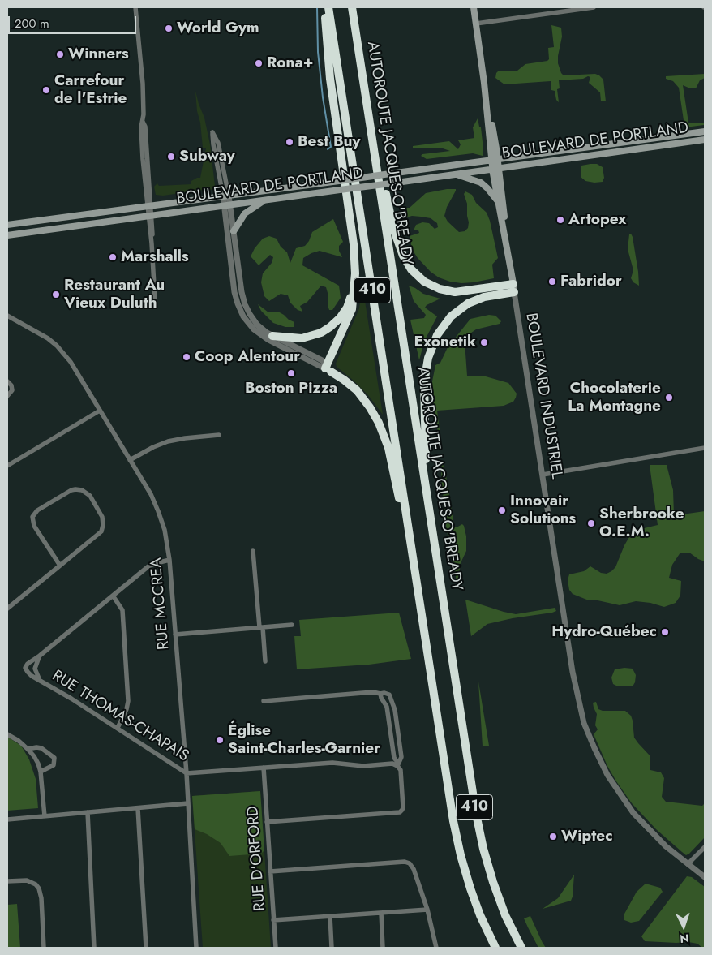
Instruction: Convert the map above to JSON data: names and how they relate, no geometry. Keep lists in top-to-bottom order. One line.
{"streets":{"highway":["AUTOROUTE JACQUES-O'BREADY","410"],"main road":["BOULEVARD DE PORTLAND","BOULEVARD INDUSTRIEL"],"street":["RUE MCCREA","RUE THOMAS-CHAPAIS","RUE D'ORFORD"]},"crossings":[["BOULEVARD DE PORTLAND","BOULEVARD INDUSTRIEL"],["RUE MCCREA","RUE THOMAS-CHAPAIS"]],"places":["World Gym","Winners","Rona+","Carrefour de l'Estrie","Best Buy","Subway","Artopex","Marshalls","Fabridor","Restaurant Au Vieux Duluth","Exonetik","Coop Alentour","Boston Pizza","Chocolaterie La Montagne","Innovair Solutions","Sherbrooke O.E.M.","Hydro-Québec","Église Saint-Charles-Garnier","Wiptec"],"scale_bar":"200 m","north":"bottom"}
